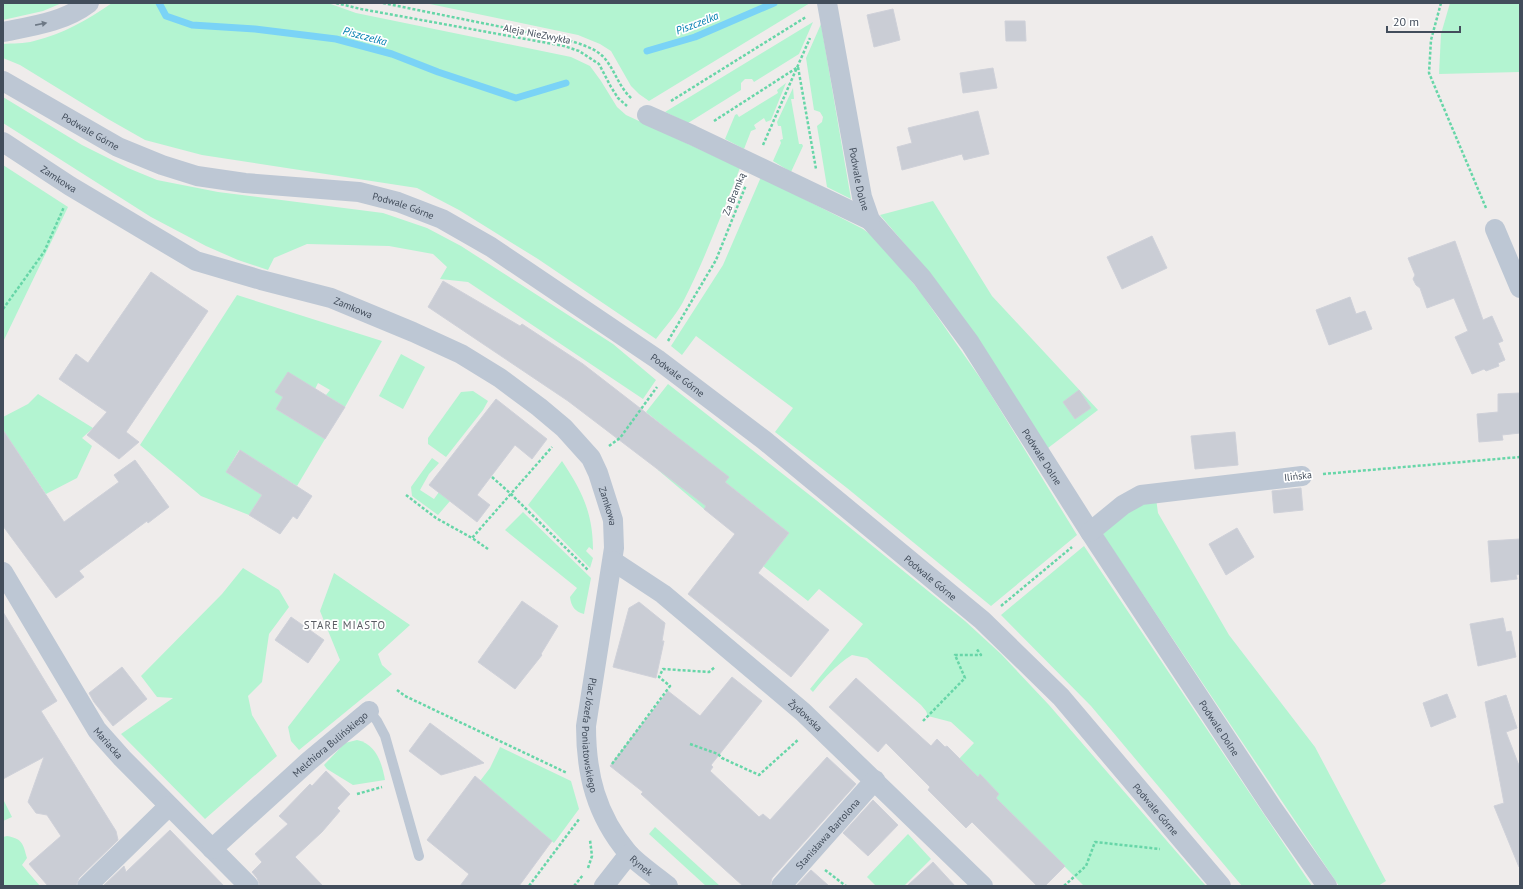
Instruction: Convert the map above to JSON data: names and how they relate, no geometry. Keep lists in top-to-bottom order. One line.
{"streets":{"street":["Podwale Górne","Zamkowa","Podwale Dolne","Ilińska","Żydowska","Plac Józefa Poniatowskiego","Mariacka","Melchiora Bulińskiego","Stanisława Bartolona","Rynek"],"path":["Aleja NieZwykła","Za Bramką"]},"crossings":[["Zamkowa","Żydowska"],["Zamkowa","Plac Józefa Poniatowskiego"],["Podwale Dolne","Ilińska"],["Żydowska","Plac Józefa Poniatowskiego"],["Żydowska","Stanisława Bartolona"],["Plac Józefa Poniatowskiego","Rynek"],["Mariacka","Melchiora Bulińskiego"]],"districts":["STARE MIASTO"],"water":["Piszczelka"],"scale_bar":"20 m"}
